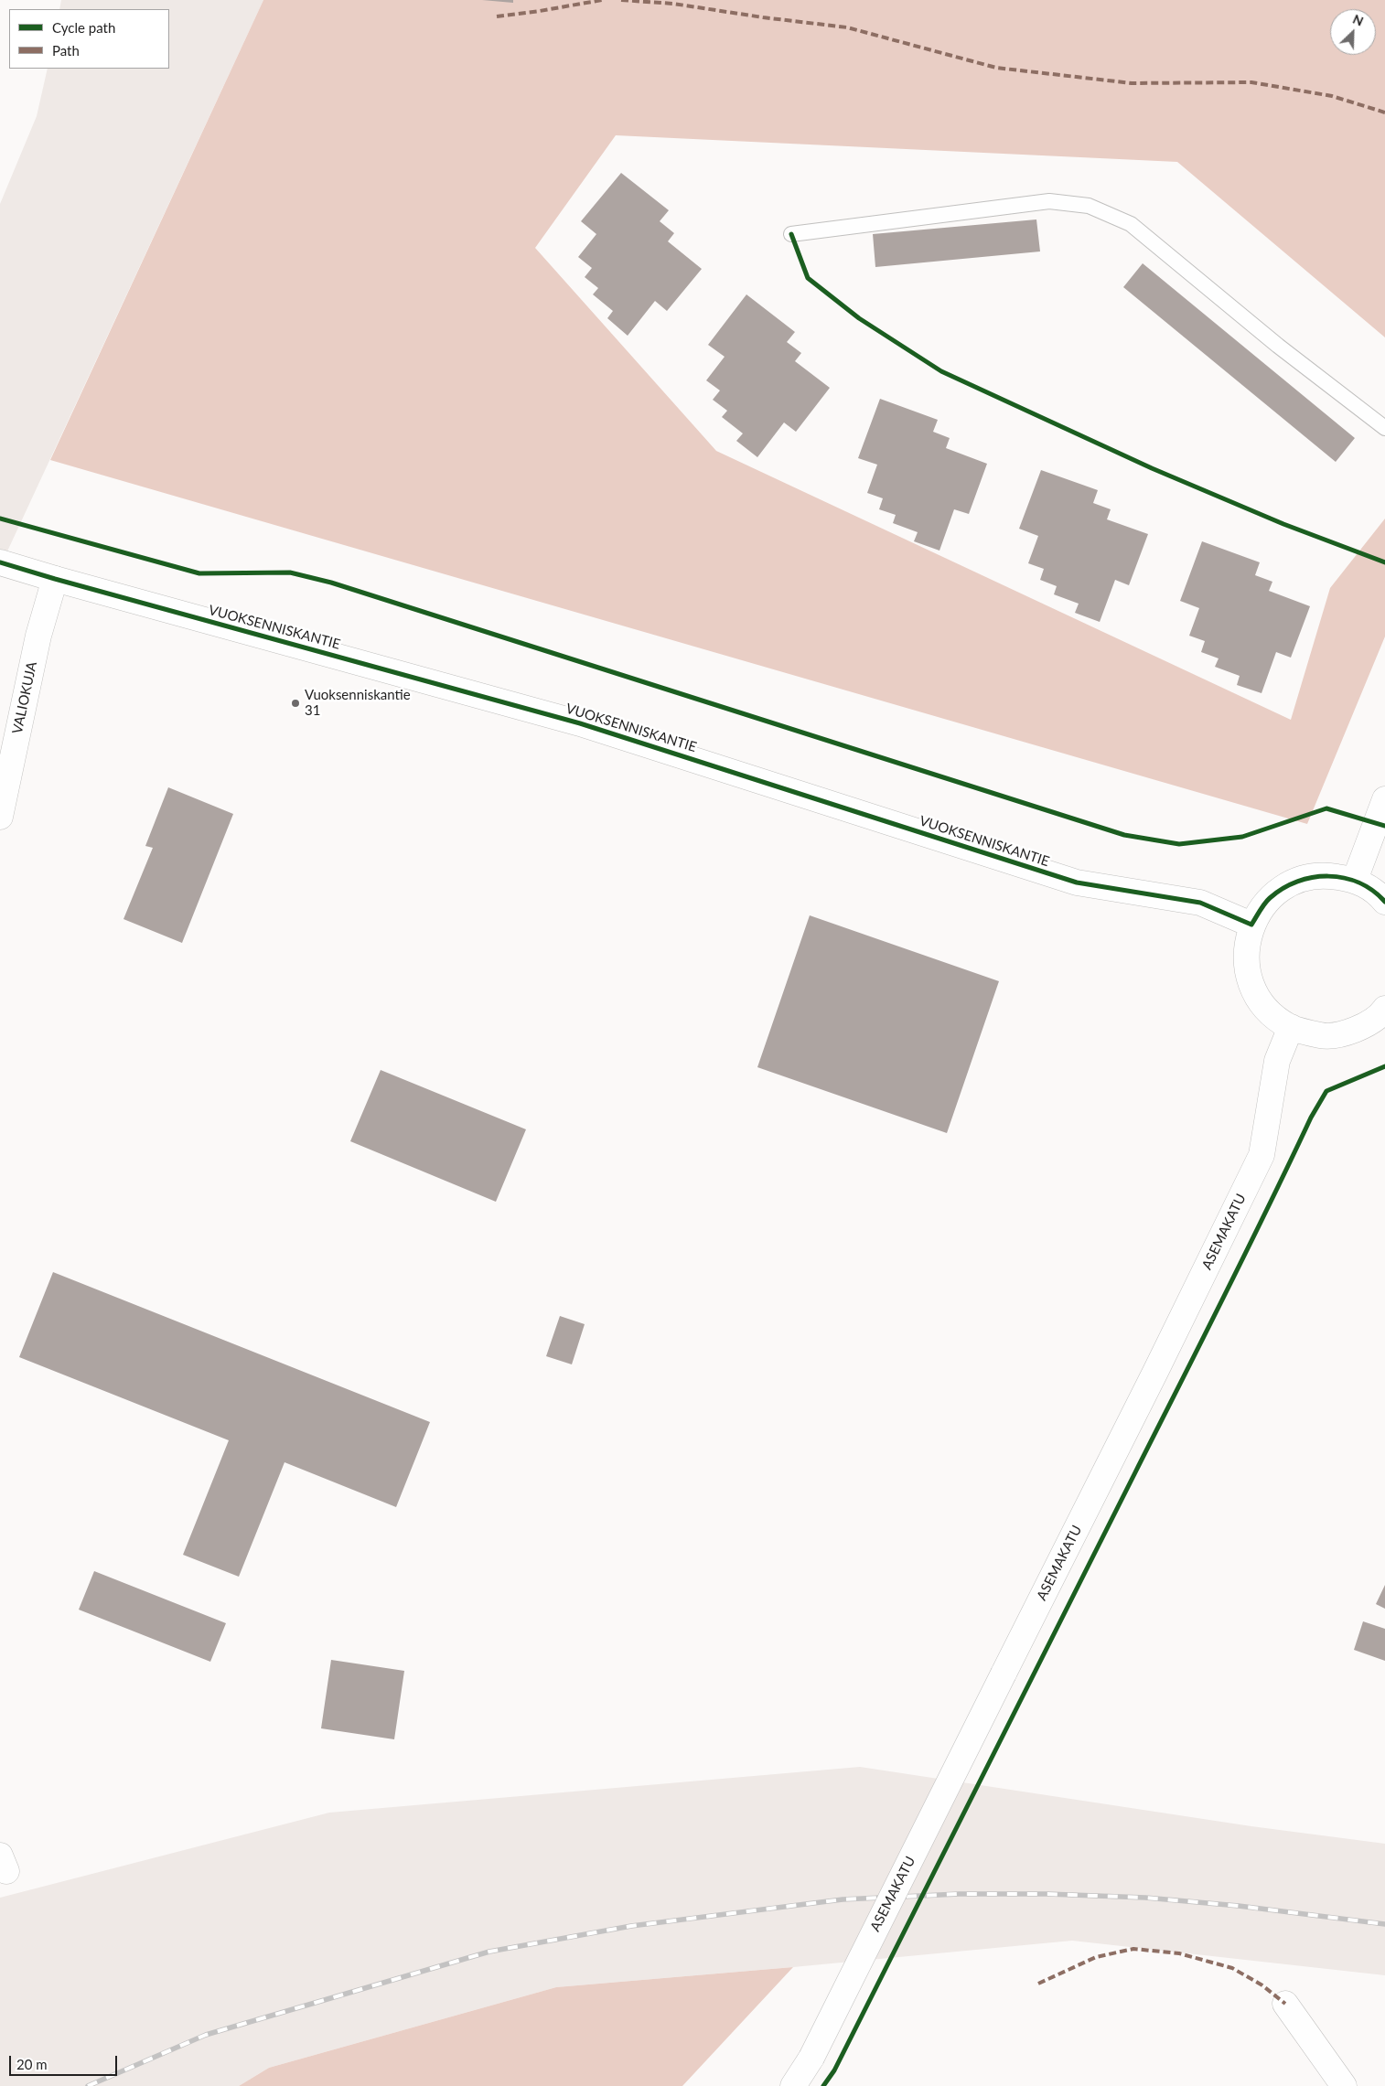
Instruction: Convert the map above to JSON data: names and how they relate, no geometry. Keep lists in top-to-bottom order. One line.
{"streets":{"street":["VUOKSENNISKANTIE","VALIOKUJA","ASEMAKATU"]},"crossings":[["VUOKSENNISKANTIE","VALIOKUJA"]],"places":["Vuoksenniskantie 31"],"legend":["Cycle path","Path"],"scale_bar":"20 m","north":"top right"}
